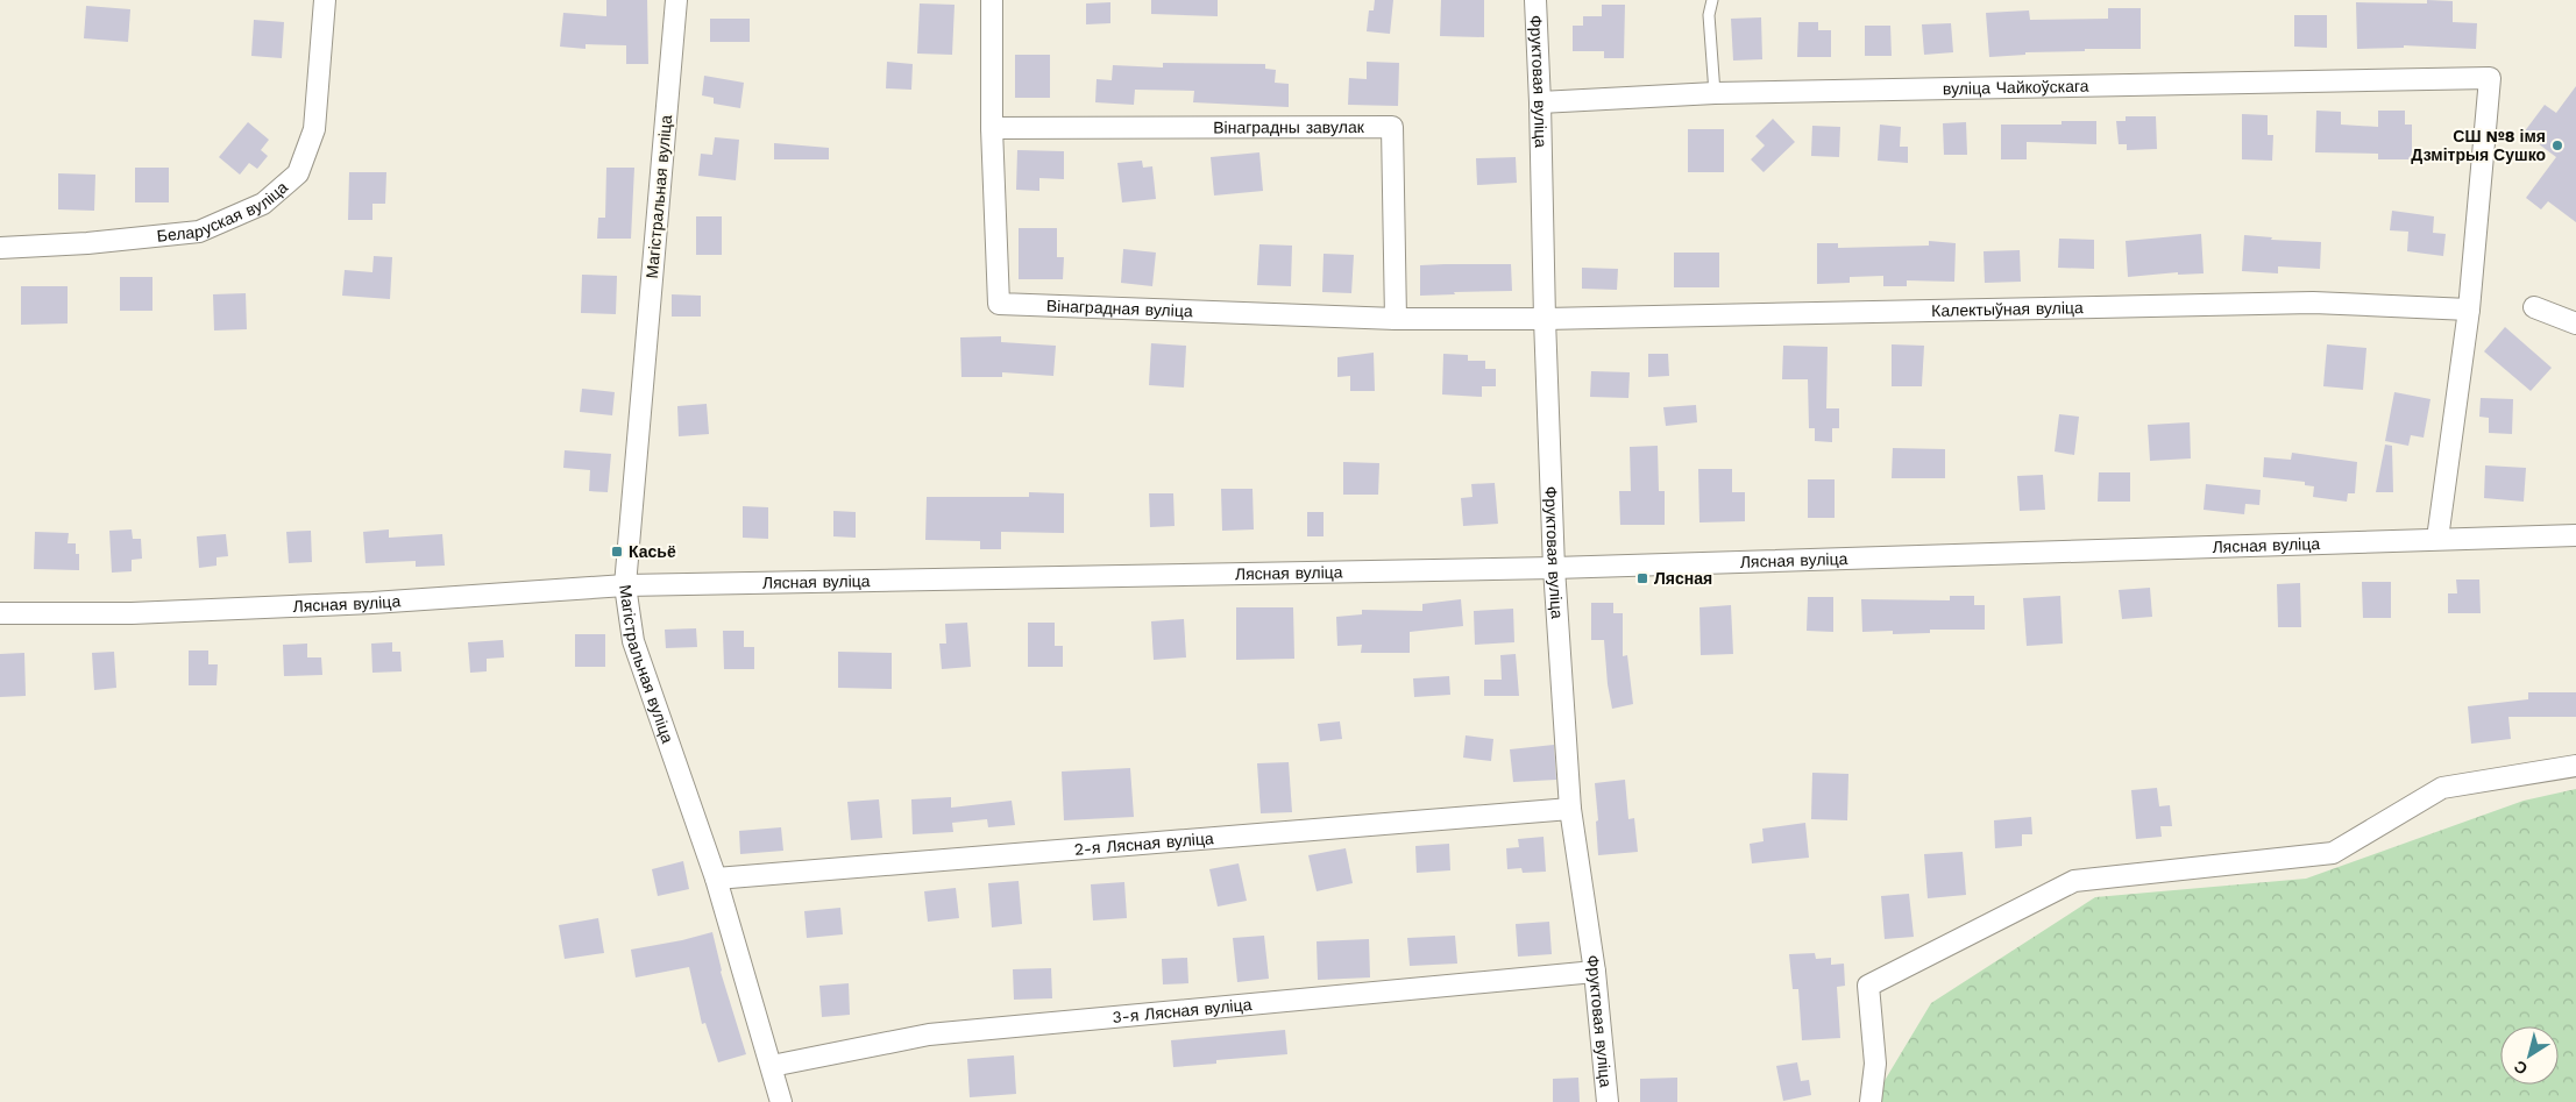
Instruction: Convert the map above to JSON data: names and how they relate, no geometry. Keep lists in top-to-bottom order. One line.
{"streets":{"street":["Фруктовая вуліца","вуліца Чайкоўскага","Вінаградны завулак","Магістральная вуліца","Беларуская вуліца","Вінаградная вуліца","Калектыўная вуліца","Лясная вуліца","2-я Лясная вуліца","3-я Лясная вуліца"]},"crossings":[["Фруктовая вуліца","вуліца Чайкоўскага"],["Фруктовая вуліца","Вінаградная вуліца"],["Фруктовая вуліца","Калектыўная вуліца"],["Фруктовая вуліца","Лясная вуліца"],["Фруктовая вуліца","2-я Лясная вуліца"],["Фруктовая вуліца","3-я Лясная вуліца"],["вуліца Чайкоўскага","Калектыўная вуліца"],["Вінаградны завулак","Вінаградная вуліца"],["Магістральная вуліца","Лясная вуліца"],["Магістральная вуліца","2-я Лясная вуліца"],["Магістральная вуліца","3-я Лясная вуліца"],["Вінаградная вуліца","Калектыўная вуліца"]],"places":{"other":["СШ №8 імя Дзмітрыя Сушко"],"transit":["Касьё","Лясная"]},"north":"bottom left"}
